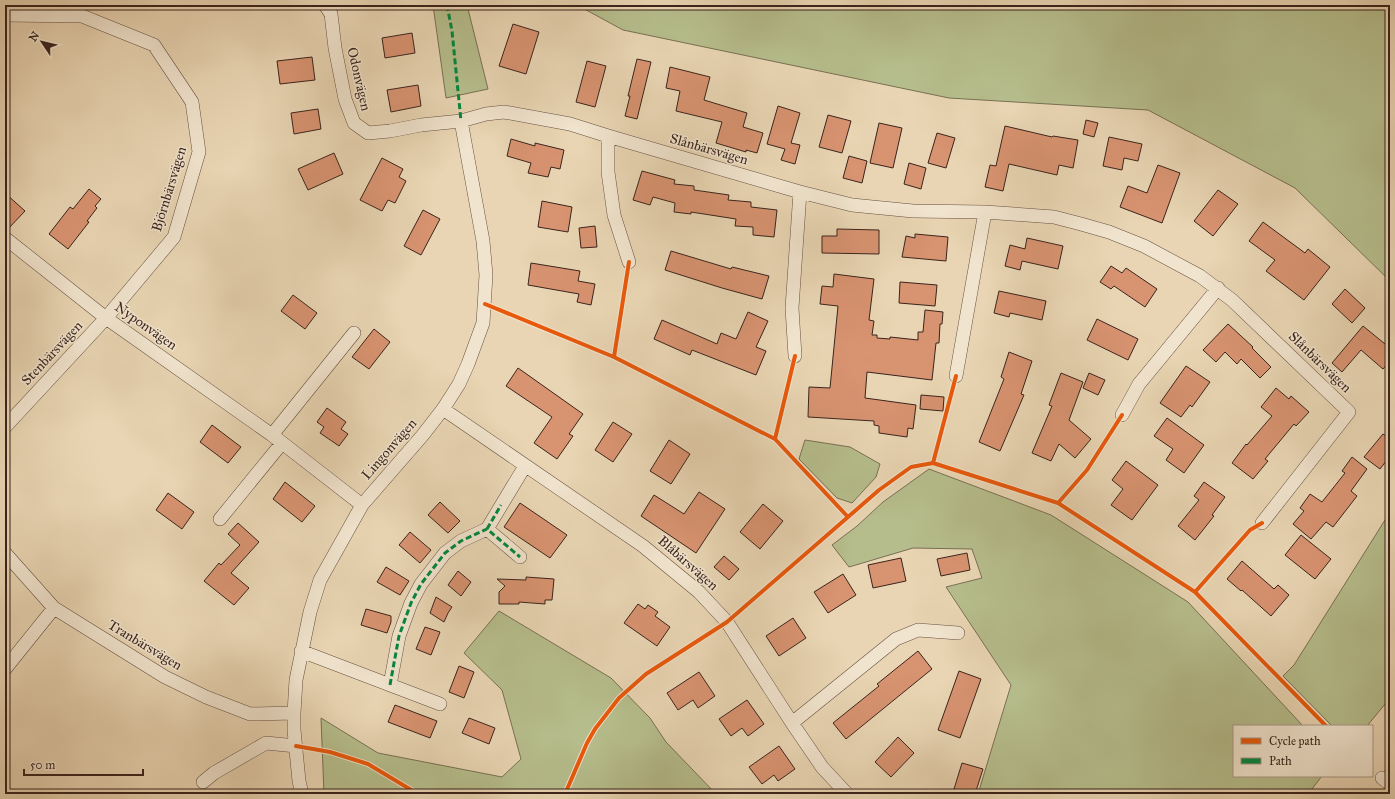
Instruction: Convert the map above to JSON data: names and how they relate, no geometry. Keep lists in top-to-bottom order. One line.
{"streets":{"street":["Odonvägen","Slånbärsvägen","Björnbärsvägen","Nyponvägen","Stenbärsvägen","Lingonvägen","Blåbärsvägen","Tranbärsvägen"]},"crossings":[["Odonvägen","Slånbärsvägen"],["Odonvägen","Lingonvägen"],["Slånbärsvägen","Lingonvägen"],["Björnbärsvägen","Nyponvägen"],["Björnbärsvägen","Stenbärsvägen"],["Nyponvägen","Stenbärsvägen"],["Nyponvägen","Lingonvägen"],["Lingonvägen","Blåbärsvägen"],["Lingonvägen","Tranbärsvägen"]],"legend":["Cycle path","Path"],"scale_bar":"50 m","north":"top left"}
